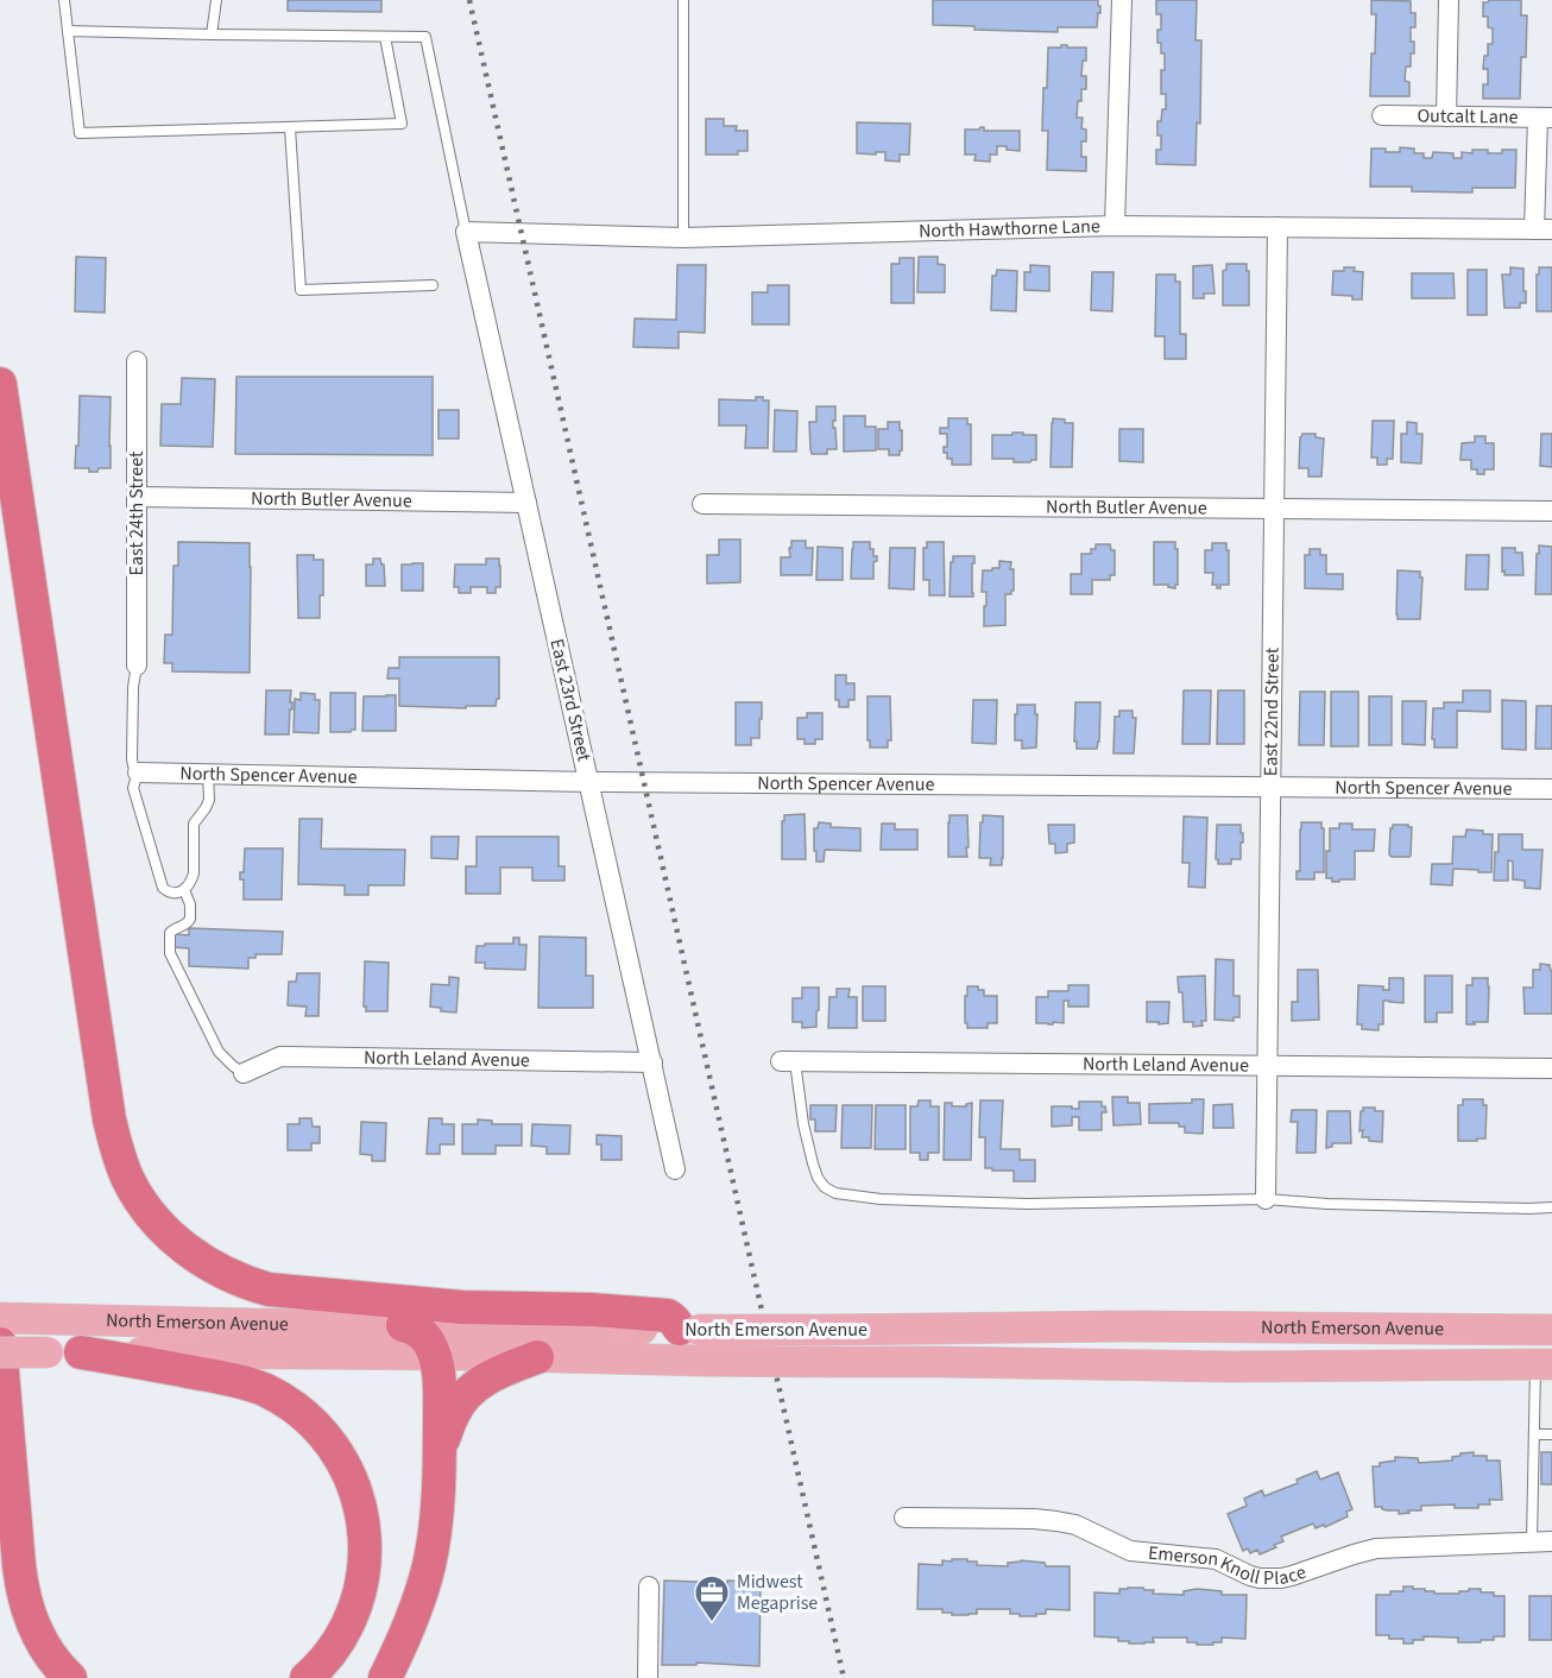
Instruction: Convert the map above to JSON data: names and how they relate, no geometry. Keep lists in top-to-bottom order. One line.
{"streets":{"main road":["North Emerson Avenue"],"street":["Outcalt Lane","North Hawthorne Lane","North Butler Avenue","East 24th Street","East 23rd Street","East 22nd Street","North Spencer Avenue","North Leland Avenue","Emerson Knoll Place"]},"crossings":[["North Hawthorne Lane","East 23rd Street"],["North Hawthorne Lane","East 22nd Street"],["North Butler Avenue","East 24th Street"],["North Butler Avenue","East 23rd Street"],["North Butler Avenue","East 22nd Street"],["East 23rd Street","North Spencer Avenue"],["East 23rd Street","North Leland Avenue"],["East 22nd Street","North Spencer Avenue"],["East 22nd Street","North Leland Avenue"]],"places":{"office":["Midwest Megaprise"]}}
